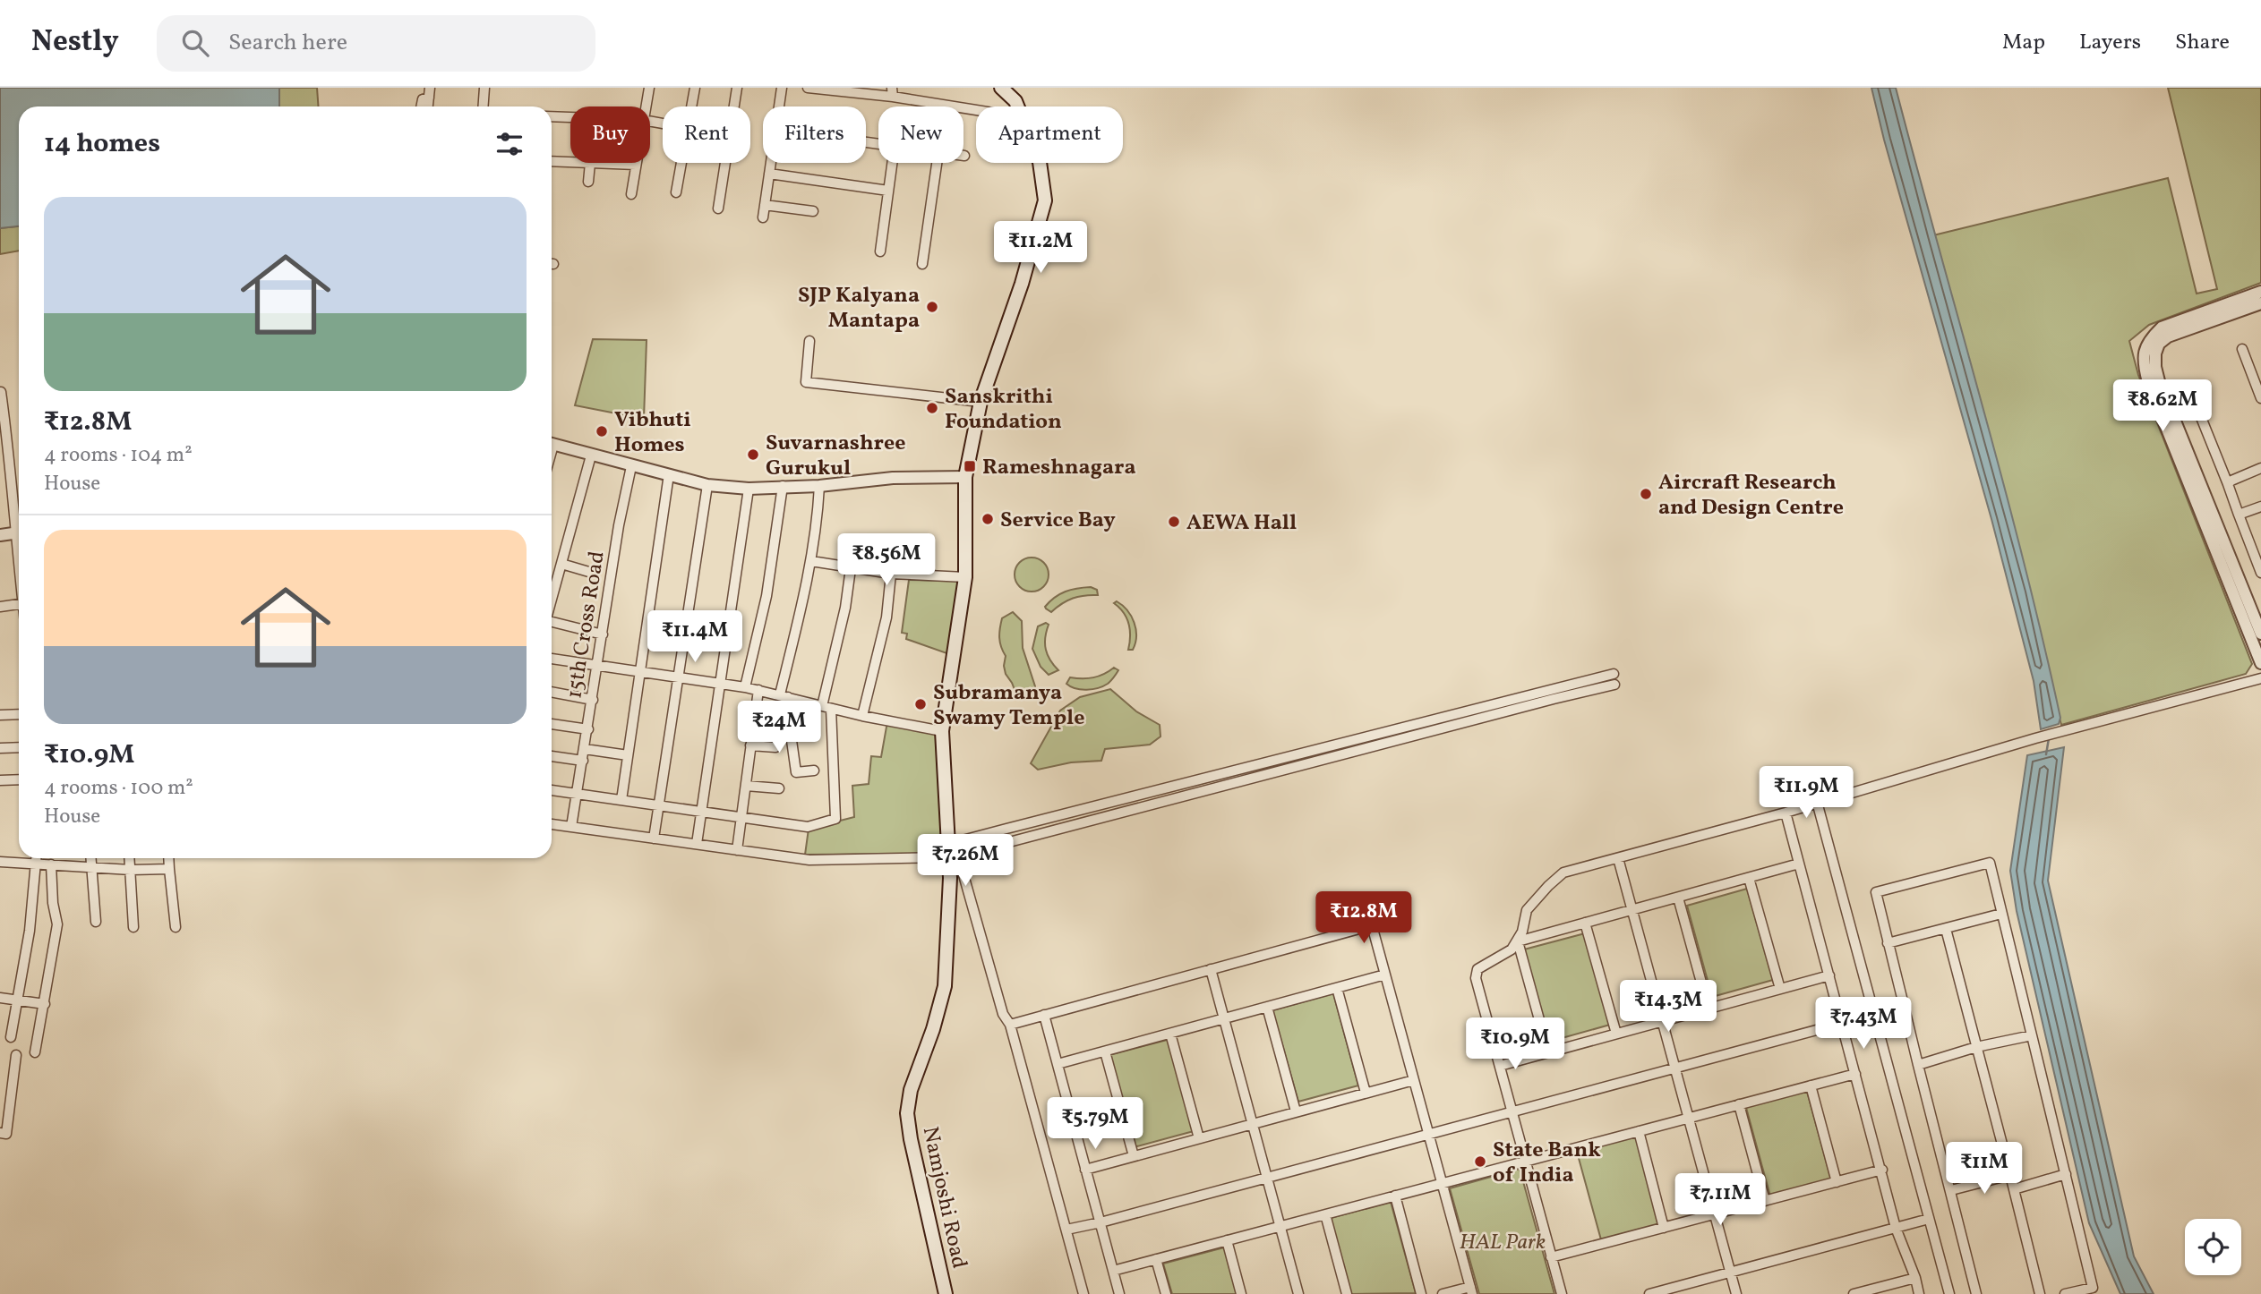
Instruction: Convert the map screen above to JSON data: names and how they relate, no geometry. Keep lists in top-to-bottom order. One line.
{"streets":{"main road":["Namjoshi Road"],"street":["15th Cross Road"]},"parks":["HAL Park"],"places":{"other":["SJP Kalyana Mantapa","Sanskrithi Foundation","Vibhuti Homes","Suvarnashree Gurukul","Aircraft Research and Design Centre","Service Bay","AEWA Hall","Subramanya Swamy Temple","State Bank of India"],"transit":["Rameshnagara"]},"page":{"header":"Nestly","search":"Search here","nav":["Map","Layers","Share"],"chip":["Buy","Rent","Filters","New","Apartment"],"heading":"14 homes","list":[{"name":"₹12.8M","note":"4 rooms · 104 m² · House"},{"name":"₹10.9M","note":"4 rooms · 100 m² · House"}],"price":["₹11.2M","₹8.62M","₹8.56M","₹11.4M","₹24M","₹11.9M","₹7.26M","₹12.8M","₹14.3M","₹7.43M","₹10.9M","₹5.79M","₹11M","₹7.11M"]}}
